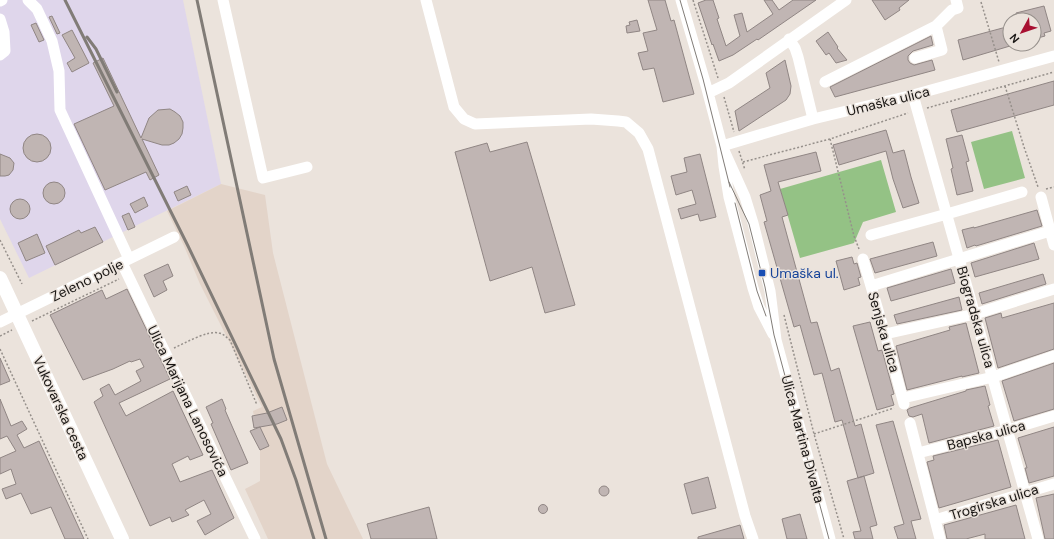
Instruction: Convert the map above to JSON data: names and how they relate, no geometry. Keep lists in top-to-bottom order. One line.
{"streets":{"main road":["Vukovarska cesta"],"street":["Umaška ulica","Zeleno polje","Biogradska ulica","Senjska ulica","Ulica Marijana Lanosovića","Bapska ulica","Ulica Martina Divalta","Trogirska ulica"]},"crossings":[["Umaška ulica","Biogradska ulica"],["Umaška ulica","Ulica Martina Divalta"],["Zeleno polje","Ulica Marijana Lanosovića"],["Zeleno polje","Vukovarska cesta"],["Biogradska ulica","Bapska ulica"],["Biogradska ulica","Trogirska ulica"]],"places":{"transit":["Umaška ul."]},"north":"bottom left"}
